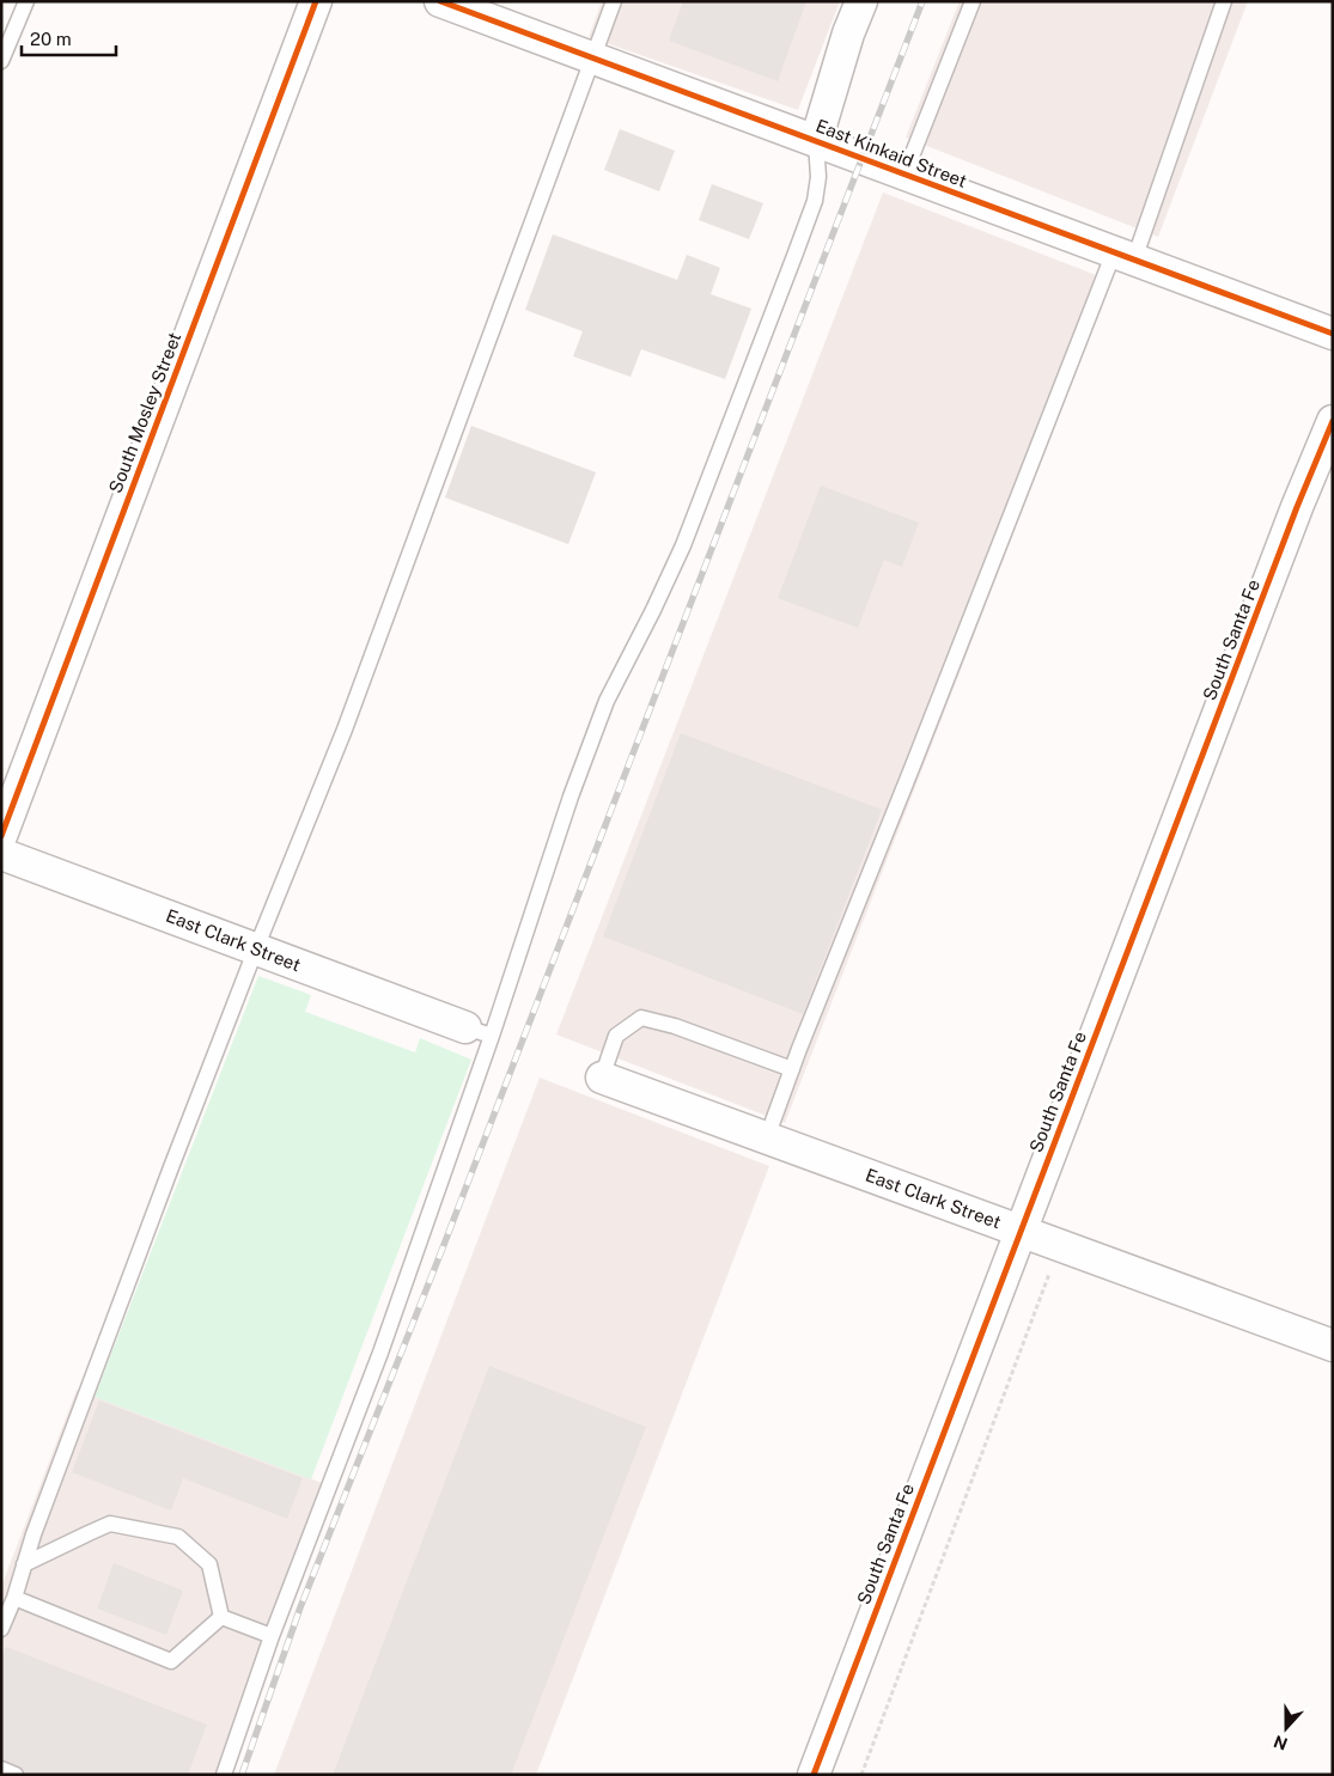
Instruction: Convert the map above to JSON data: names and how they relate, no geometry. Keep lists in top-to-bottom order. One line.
{"streets":{"street":["East Kinkaid Street","South Mosley Street","South Santa Fe","East Clark Street"]},"crossings":[["South Santa Fe","East Clark Street"]],"scale_bar":"20 m","north":"bottom"}
